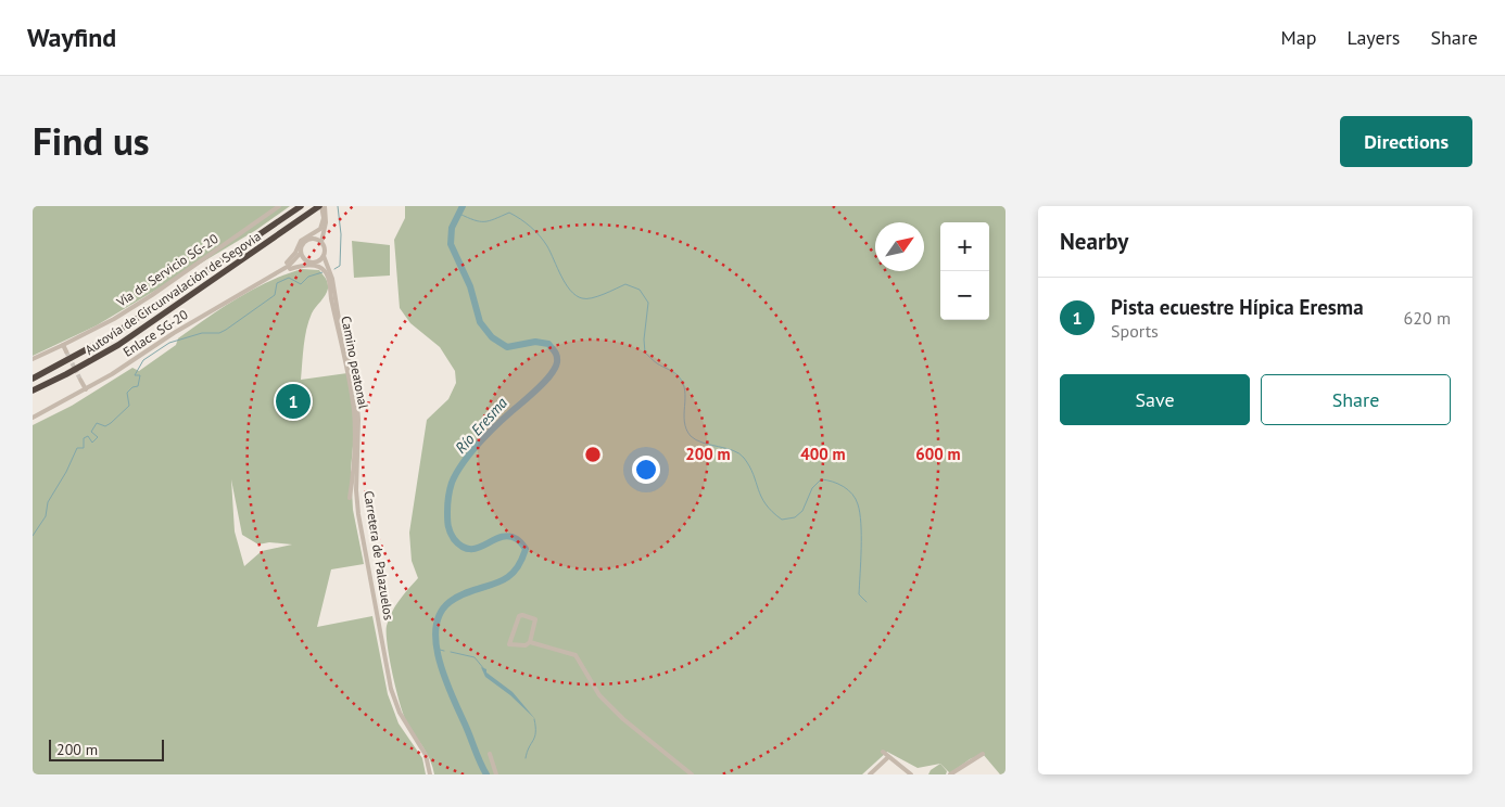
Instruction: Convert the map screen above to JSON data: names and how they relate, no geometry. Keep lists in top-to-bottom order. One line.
{"streets":{"highway":["Autovía de Circunvalación de Segovia"],"street":["Vía de Servicio SG-20","Enlace SG-20","Camino peatonal","Carretera de Palazuelos"]},"crossings":[["Enlace SG-20","Camino peatonal"],["Enlace SG-20","Carretera de Palazuelos"]],"water":["Río Eresma"],"scale_bar":"200 m","north":"top right","page":{"header":"Wayfind","nav":["Map","Layers","Share"],"title":"Find us","buttons":["Directions",["Save","Share"]],"heading":"Nearby","map_buttons":["+","−"],"list":[{"mark":"1","name":"Pista ecuestre Hípica Eresma","note":"Sports","value":"620 m"}],"pins":"1","scale":"200 m"},"rings":["200 m","400 m","600 m"]}
